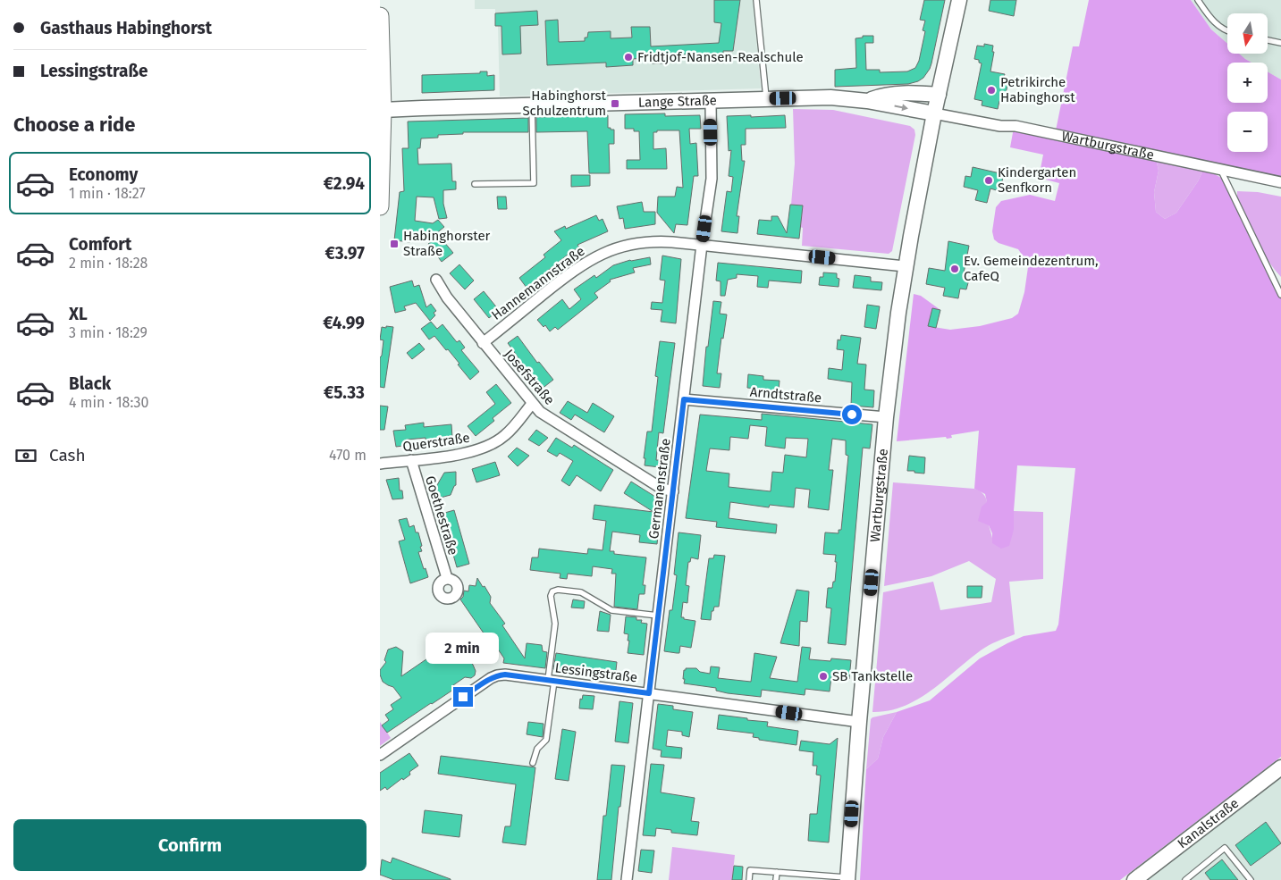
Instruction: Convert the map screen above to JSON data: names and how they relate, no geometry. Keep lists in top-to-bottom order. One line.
{"streets":{"main road":["Lange Straße","Wartburgstraße","Kanalstraße"],"street":["Hannemannstraße","Josefstraße","Arndtstraße","Querstraße","Germanenstraße","Goethestraße","Lessingstraße"]},"crossings":[["Lange Straße","Wartburgstraße"],["Lange Straße","Germanenstraße"],["Wartburgstraße","Hannemannstraße"],["Wartburgstraße","Arndtstraße"],["Wartburgstraße","Lessingstraße"],["Hannemannstraße","Josefstraße"],["Hannemannstraße","Germanenstraße"],["Josefstraße","Querstraße"],["Josefstraße","Germanenstraße"],["Arndtstraße","Germanenstraße"],["Querstraße","Goethestraße"],["Germanenstraße","Lessingstraße"]],"places":{"other":["Fridtjof-Nansen-Realschule","Petrikirche Habinghorst","Kindergarten Senfkorn","Ev. Gemeindezentrum, CafeQ","SB Tankstelle"],"transit":["Habinghorst Schulzentrum","Habinghorster Straße"]},"north":"bottom","page":{"banner":["Gasthaus Habinghorst","Lessingstraße"],"map_buttons":["+","−"],"heading":"Choose a ride","list":[{"name":"Economy","note":"1 min · 18:27","value":"€2.94"},{"name":"Comfort","note":"2 min · 18:28","value":"€3.97"},{"name":"XL","note":"3 min · 18:29","value":"€4.99"},{"name":"Black","note":"4 min · 18:30","value":"€5.33"}],"pay":["Cash","470 m"],"bubble":"2 min","buttons":"Confirm"}}
